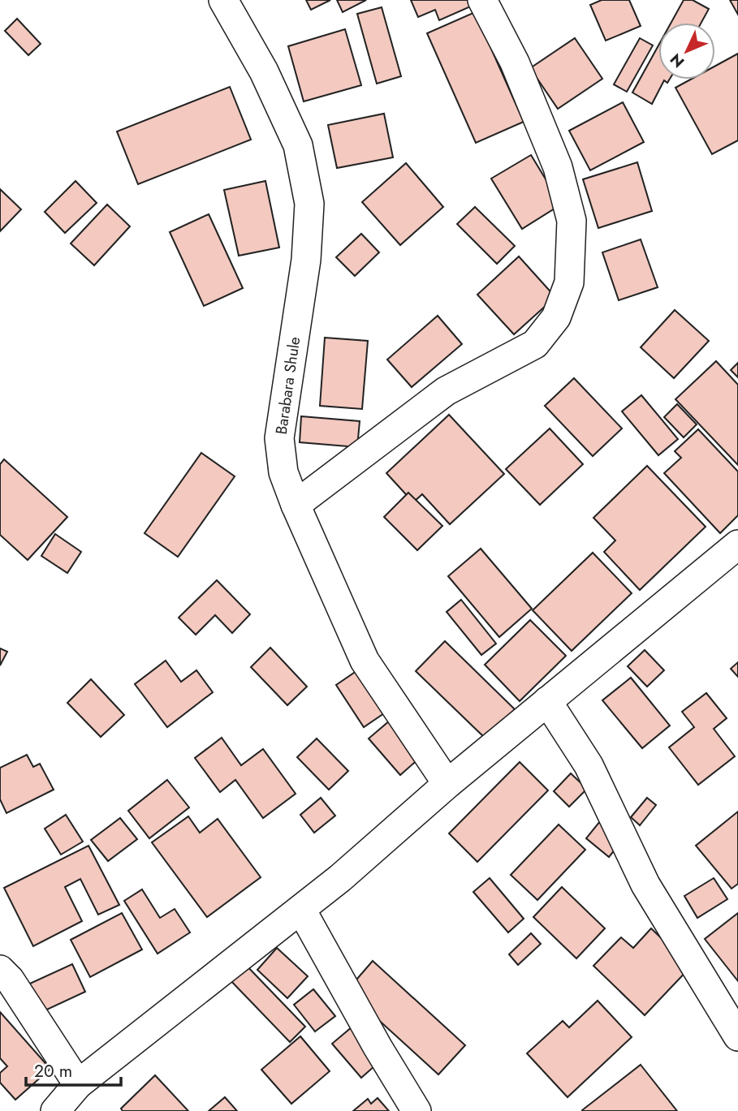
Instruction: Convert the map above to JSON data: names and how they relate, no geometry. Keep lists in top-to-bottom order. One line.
{"streets":{"street":["Barabara Shule"]},"scale_bar":"20 m","north":"bottom left"}
